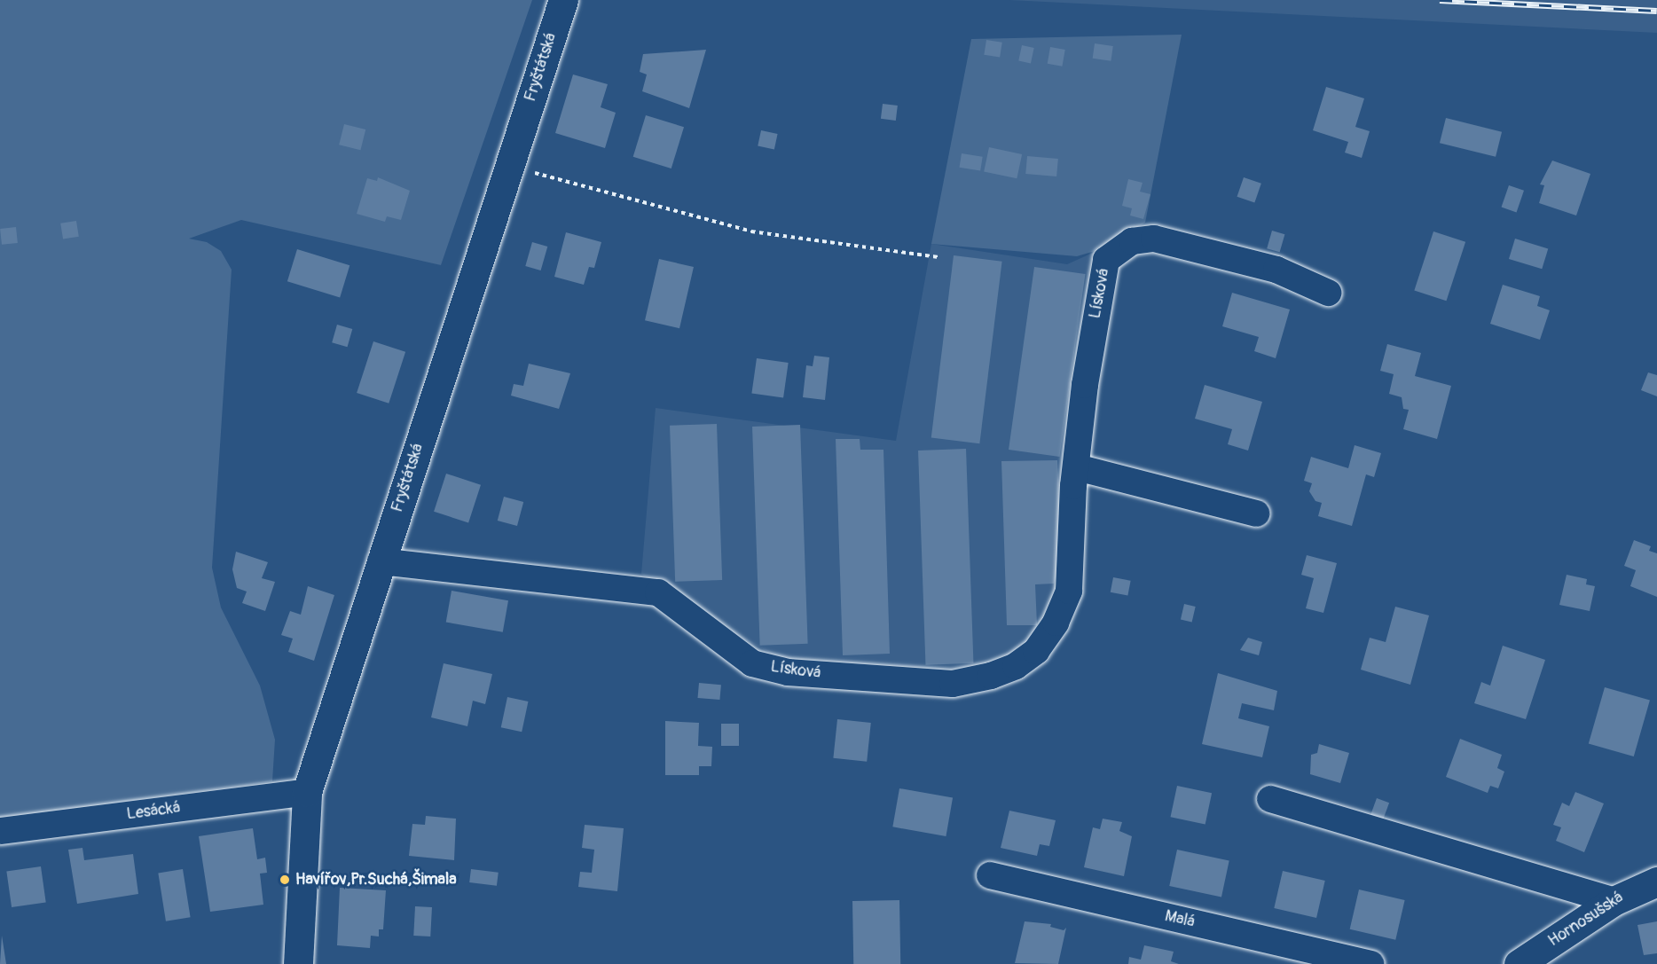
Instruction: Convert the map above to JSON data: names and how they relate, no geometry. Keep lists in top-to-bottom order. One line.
{"streets":{"street":["Fryštátská","Lísková","Lesácká","Malá","Hornosušská"]},"crossings":[["Fryštátská","Lísková"],["Fryštátská","Lesácká"]],"places":["Havířov,Pr.Suchá,Šimala"]}
